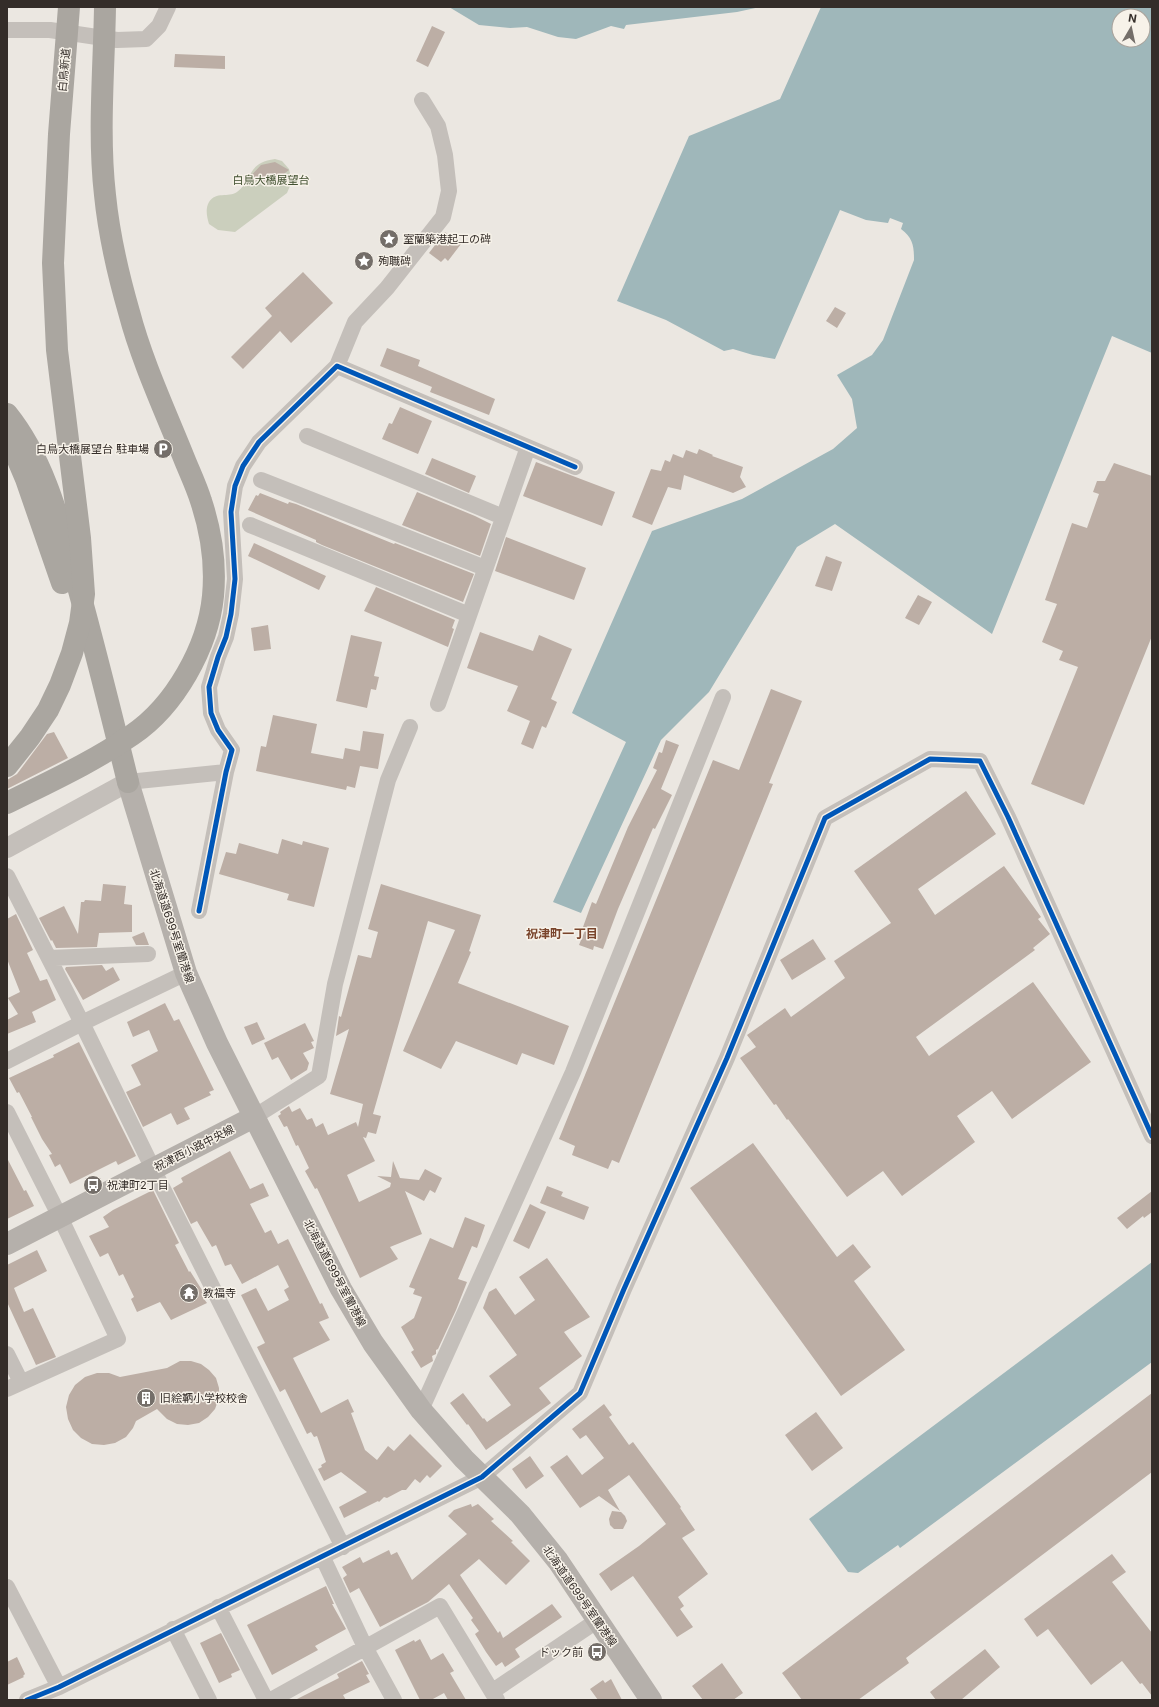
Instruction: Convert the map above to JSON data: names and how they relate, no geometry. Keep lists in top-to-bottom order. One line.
{"streets":{"highway":["白鳥新道"],"main road":["北海道道699号室蘭港線","祝津西小路中央線"]},"crossings":[["北海道道699号室蘭港線","祝津西小路中央線"]],"districts":["祝津町一丁目"],"parks":["白鳥大橋展望台"],"places":{"place":["室蘭築港起工の碑","殉職碑"],"parking":["白鳥大橋展望台 駐車場"],"bus stop":["祝津町2丁目","ドック前"],"temple":["教福寺"],"building":["旧絵鞆小学校校舎"]},"north":"top"}
